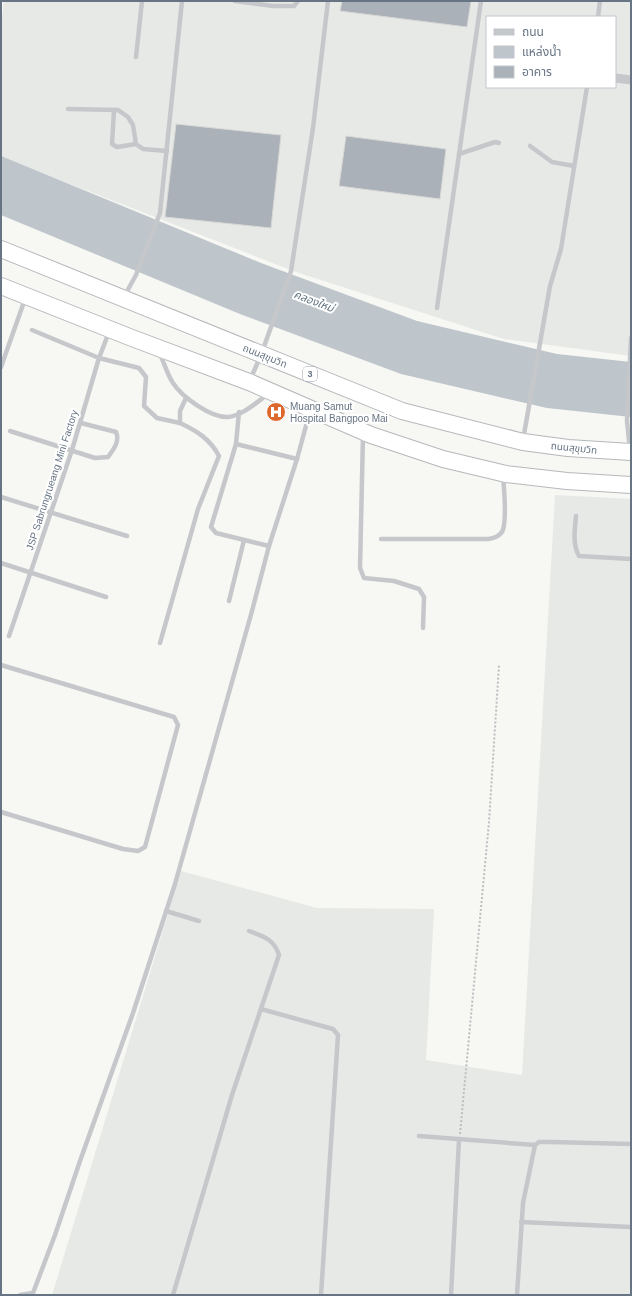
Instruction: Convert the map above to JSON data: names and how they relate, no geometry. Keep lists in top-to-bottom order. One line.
{"streets":{"highway":["ถนนสุขุมวิท","3"],"lane":["JSP Sabrungrueang Mini Factory"]},"water":["คลองใหม่"],"places":{"hospital":["Muang Samut Hospital Bangpoo Mai"]},"legend":["ถนน","แหล่งน้ำ","อาคาร"]}
